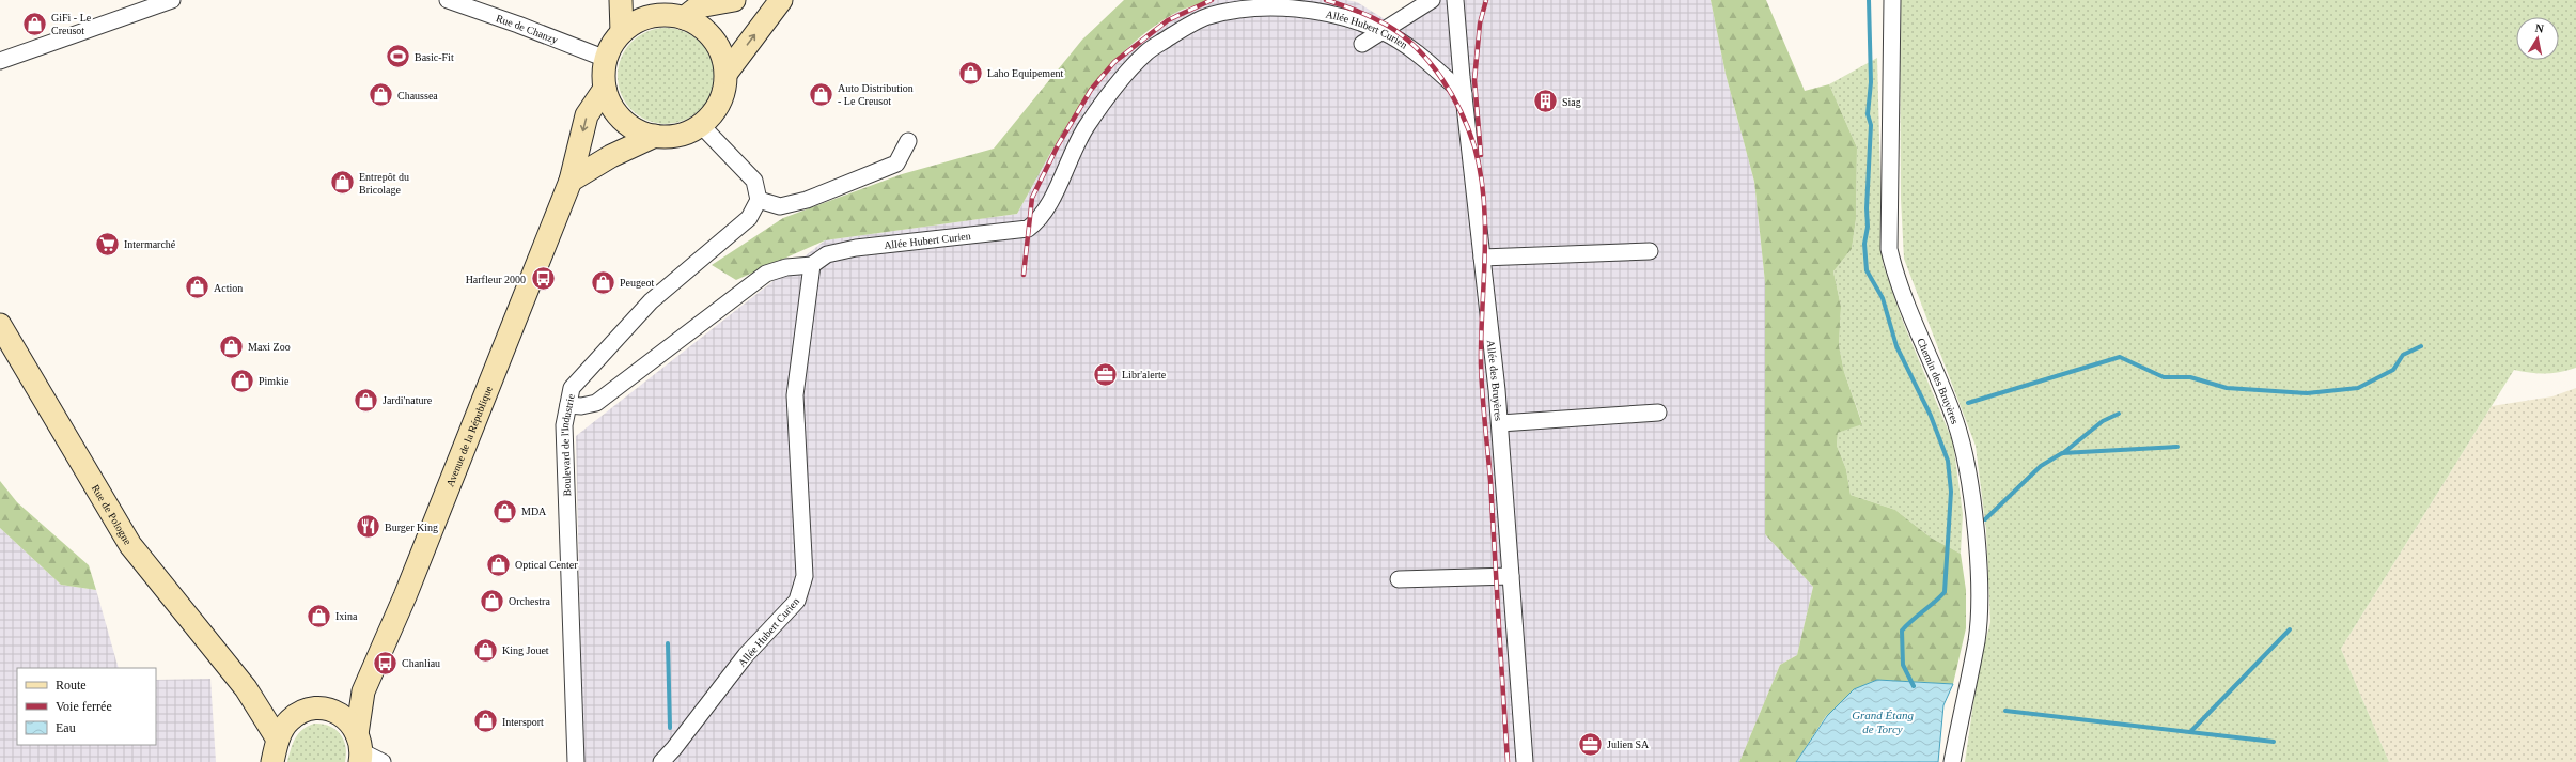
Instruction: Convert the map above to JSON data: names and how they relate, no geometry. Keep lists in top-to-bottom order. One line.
{"streets":{"street":["Rue de Chanzy","Allée Hubert Curien","Allée des Bruyères","Chemin des Bruyères","Avenue de la République","Boulevard de l'Industrie","Rue de Pologne"]},"crossings":[["Rue de Chanzy","Avenue de la République"],["Allée Hubert Curien","Allée des Bruyères"]],"water":["Grand Étang de Torcy"],"places":{"shop":["GiFi - Le Creusot","Laho Equipement","Auto Distribution - Le Creusot","Chaussea","Entrepôt du Bricolage","Peugeot","Action","Maxi Zoo","Pimkie","Jardi'nature","MDA","Optical Center","Orchestra","Ixina","King Jouet","Intersport"],"sports":["Basic-Fit"],"building":["Siag"],"supermarket":["Intermarché"],"bus stop":["Harfleur 2000","Chanliau"],"office":["Libr'alerte","Julien SA"],"restaurant":["Burger King"]},"legend":["Route","Voie ferrée","Eau"],"north":"top"}
